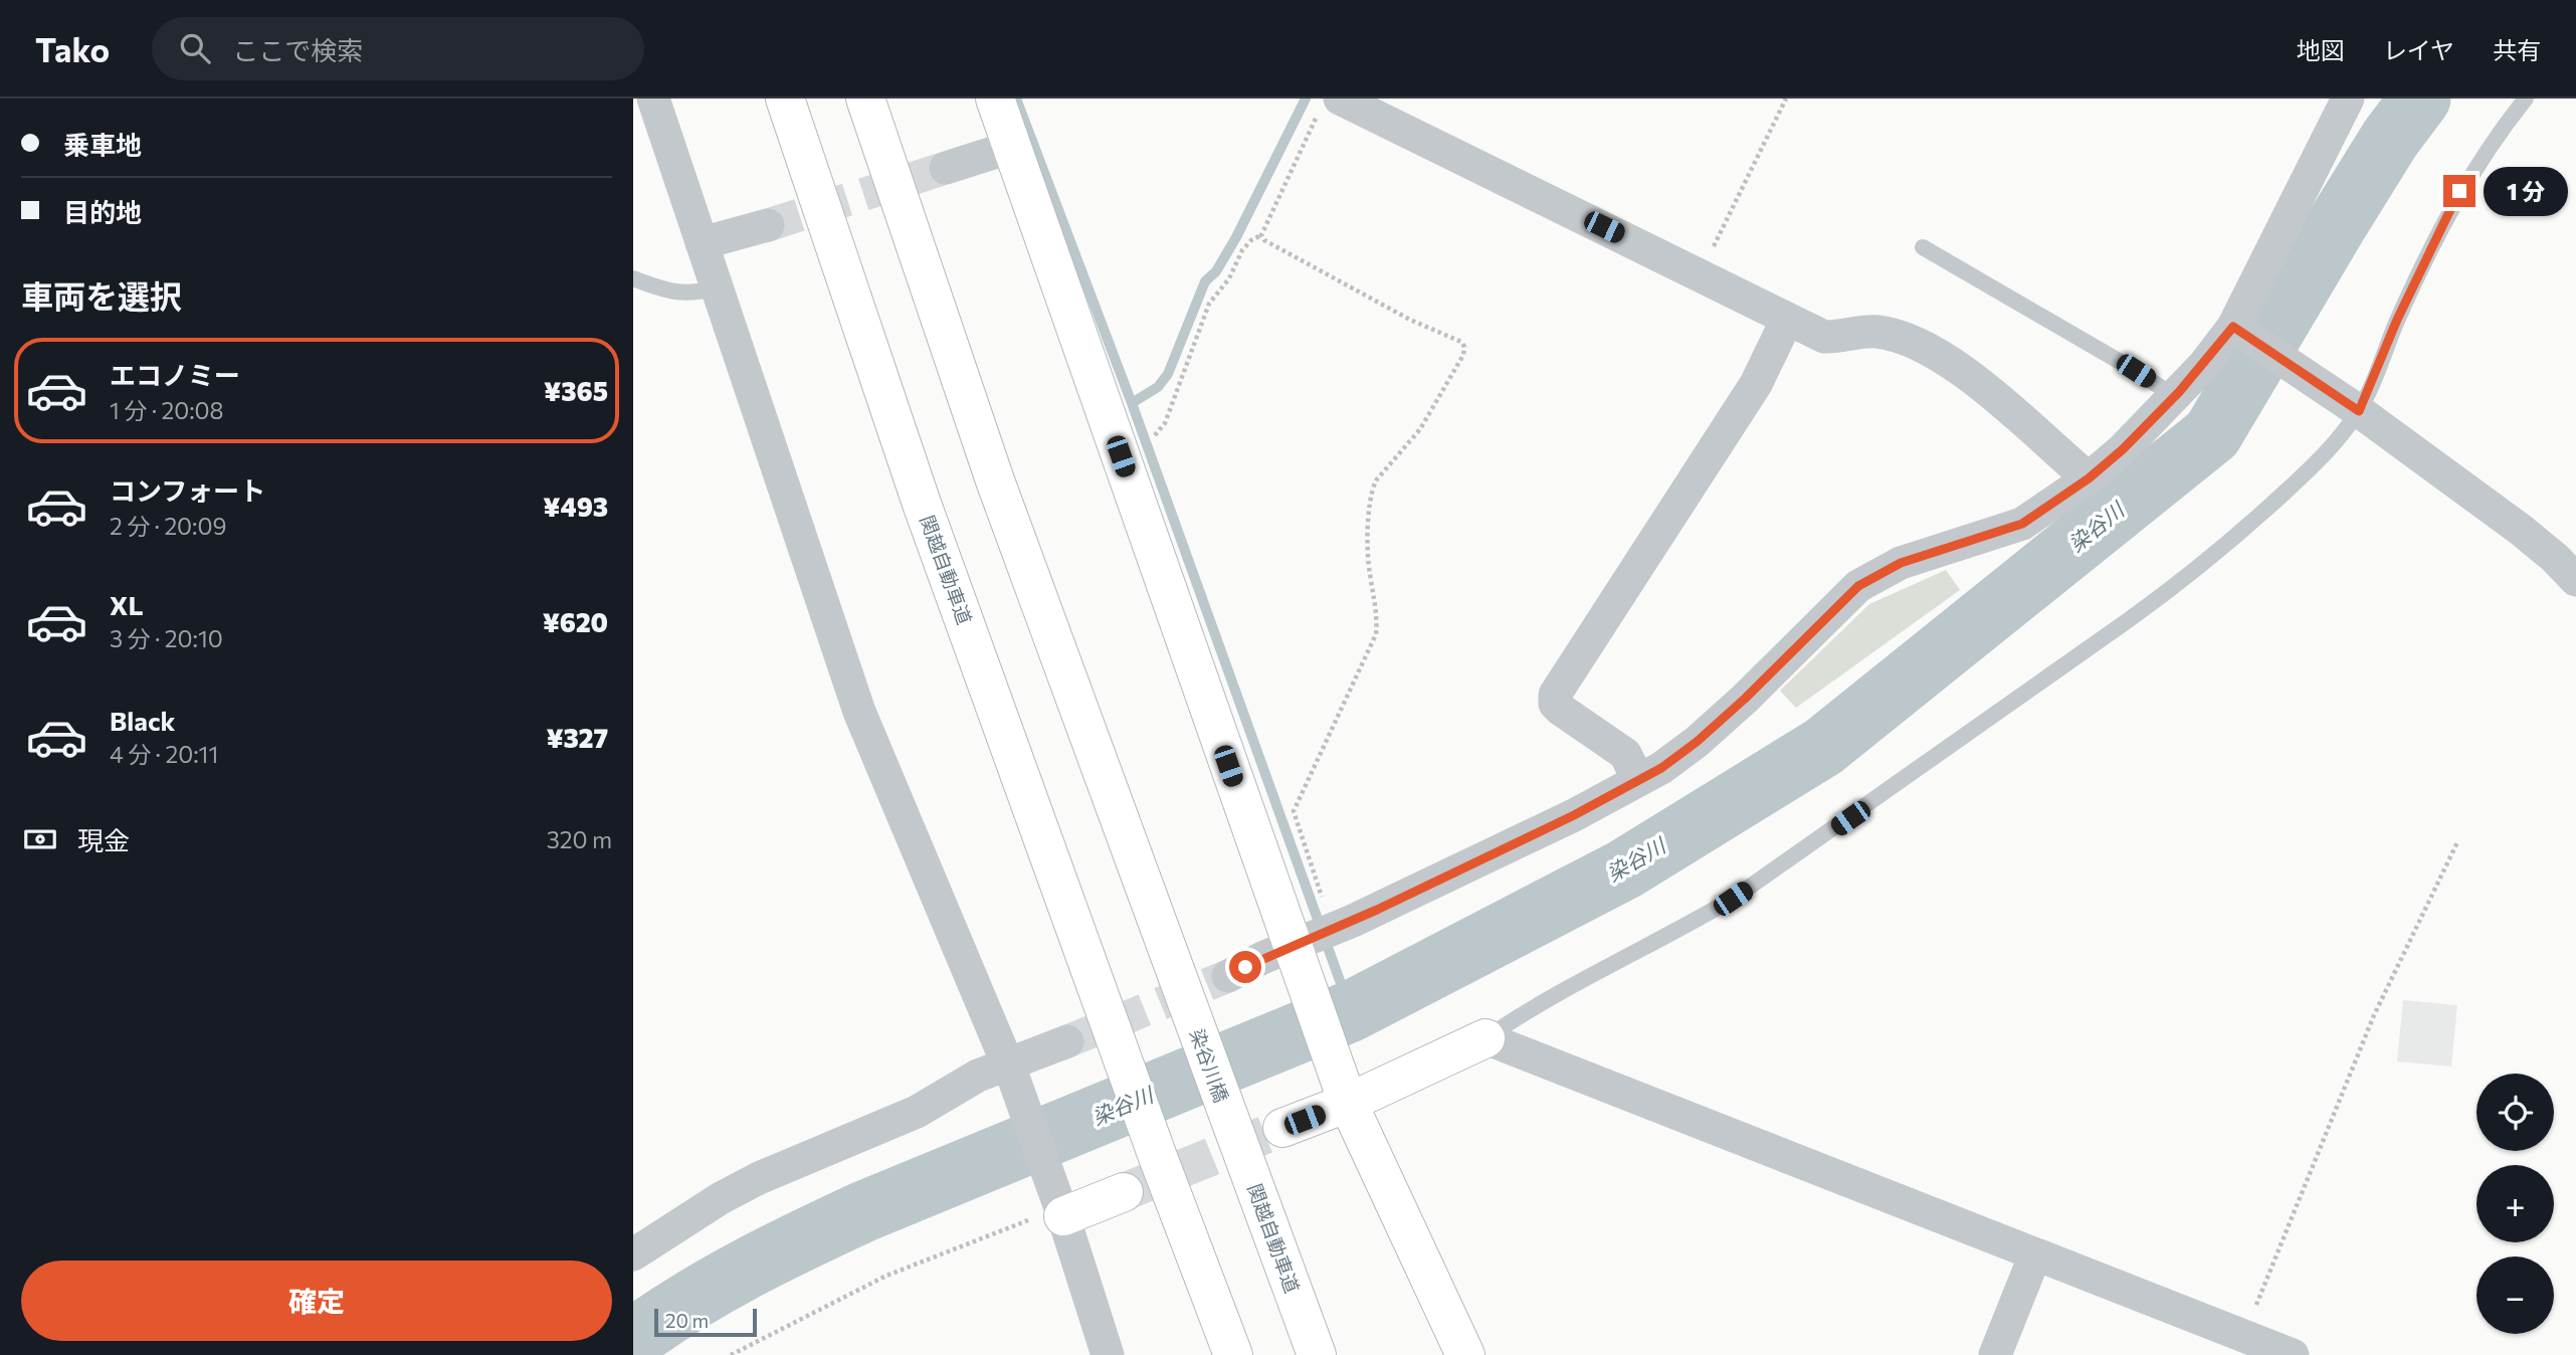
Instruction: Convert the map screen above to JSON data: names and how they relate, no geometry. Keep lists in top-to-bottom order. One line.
{"streets":{"main road":["関越自動車道","染谷川橋"]},"crossings":[["関越自動車道","染谷川橋"]],"water":["染谷川"],"scale_bar":"20 m","page":{"header":"Tako","search":"ここで検索","nav":["地図","レイヤ","共有"],"banner":["乗車地","目的地"],"bubble":"1 分","heading":"車両を選択","list":[{"name":"エコノミー","note":"1 分 · 20:08","value":"¥365"},{"name":"コンフォート","note":"2 分 · 20:09","value":"¥493"},{"name":"XL","note":"3 分 · 20:10","value":"¥620"},{"name":"Black","note":"4 分 · 20:11","value":"¥327"}],"pay":["現金","320 m"],"map_buttons":["+","−"],"buttons":"確定","scale":"20 m"}}
